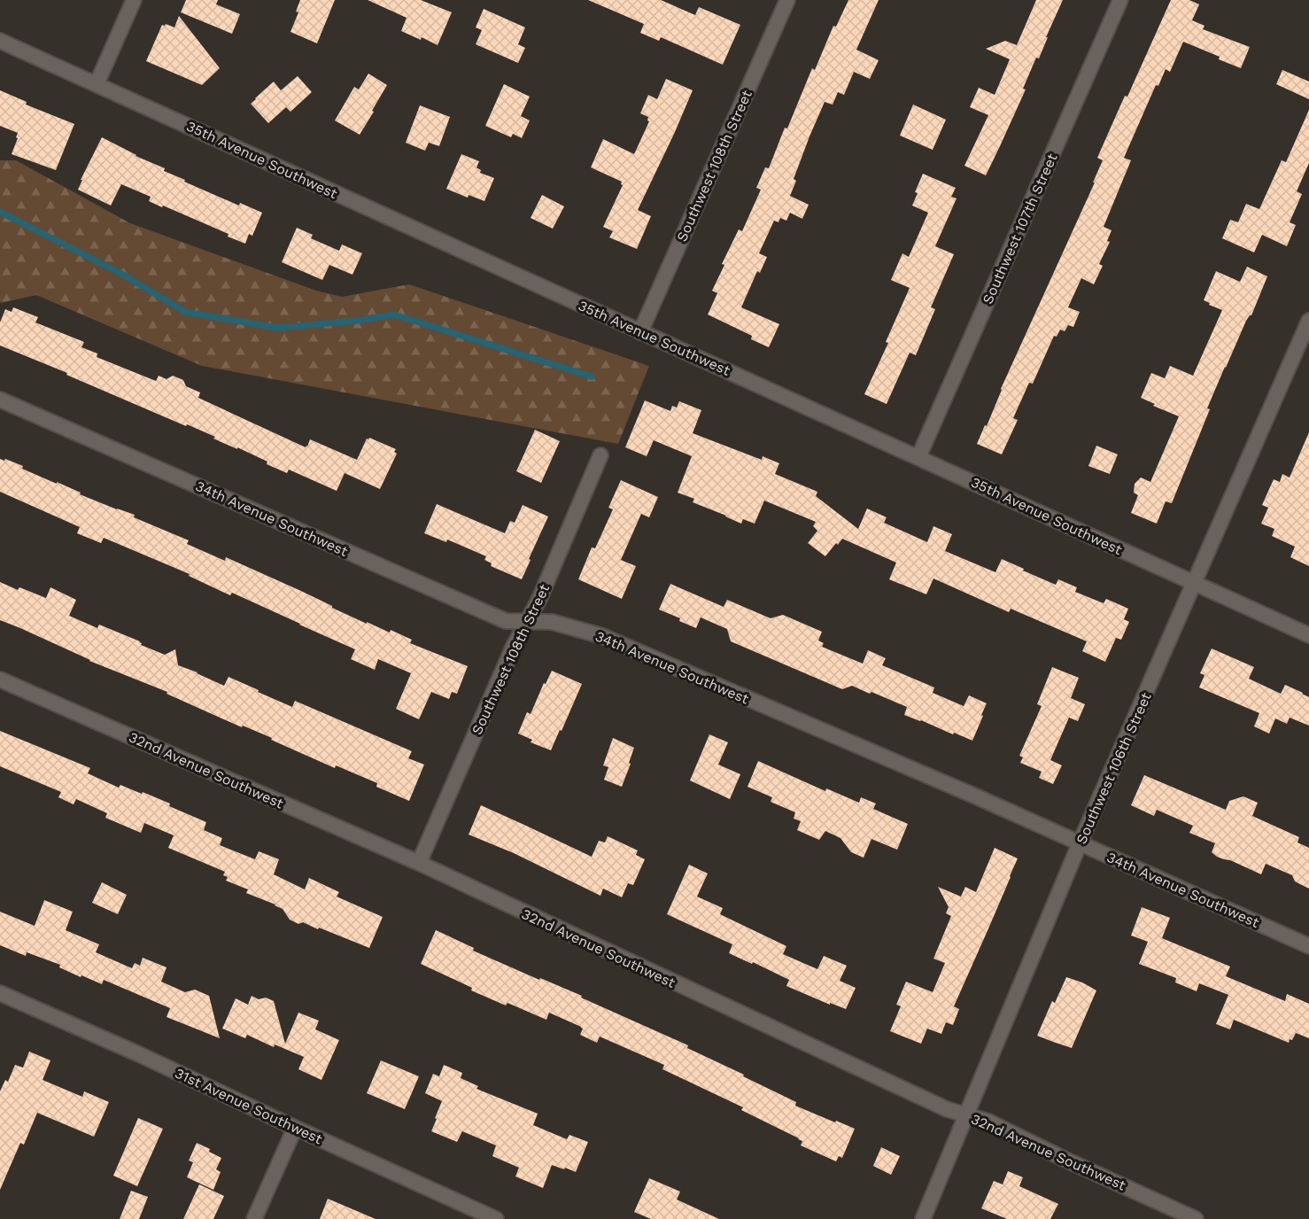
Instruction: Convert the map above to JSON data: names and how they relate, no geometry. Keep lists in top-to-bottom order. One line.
{"streets":{"street":["35th Avenue Southwest","Southwest 108th Street","Southwest 107th Street","34th Avenue Southwest","Southwest 106th Street","32nd Avenue Southwest","31st Avenue Southwest"]},"crossings":[["35th Avenue Southwest","Southwest 108th Street"],["35th Avenue Southwest","Southwest 107th Street"],["35th Avenue Southwest","Southwest 106th Street"],["Southwest 108th Street","34th Avenue Southwest"],["Southwest 108th Street","32nd Avenue Southwest"],["34th Avenue Southwest","Southwest 106th Street"],["Southwest 106th Street","32nd Avenue Southwest"]]}
